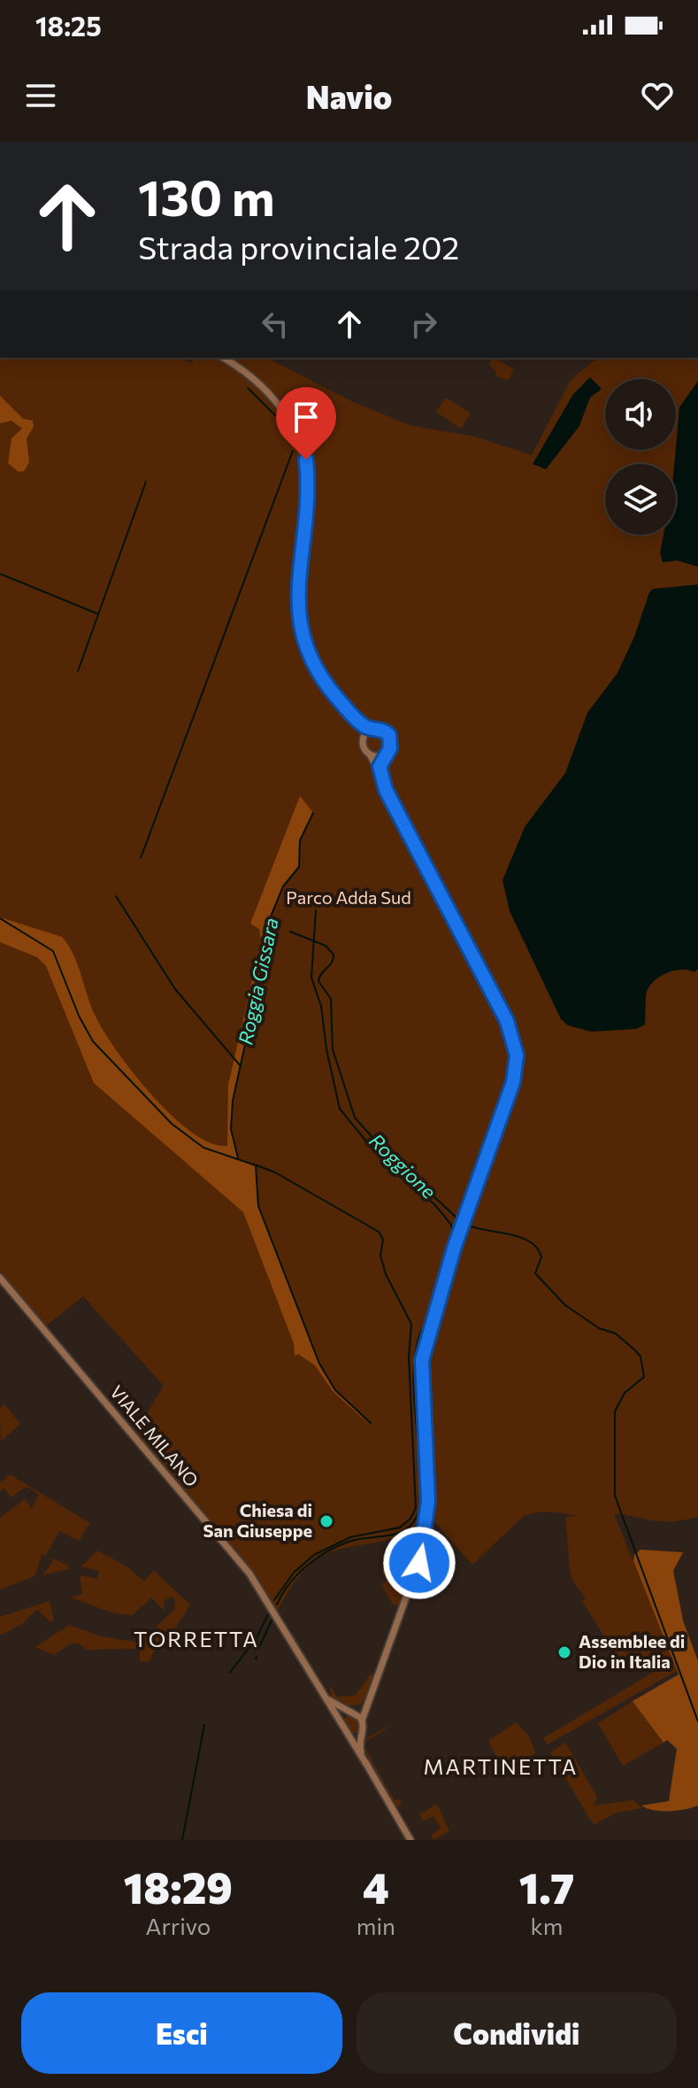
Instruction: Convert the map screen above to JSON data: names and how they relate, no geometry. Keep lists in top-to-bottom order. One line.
{"streets":{"street":["VIALE MILANO"]},"districts":["TORRETTA","MARTINETTA"],"water":["Roggia Gissara","Roggione"],"parks":["Parco Adda Sud"],"places":["Chiesa di San Giuseppe","Assemblee di Dio in Italia"],"page":{"status":"18:25","header":"Navio","turn":["130 m","Strada provinciale 202"],"eta":["18:29","Arrivo","4","min","1.7","km"],"buttons":["Esci","Condividi"]}}
